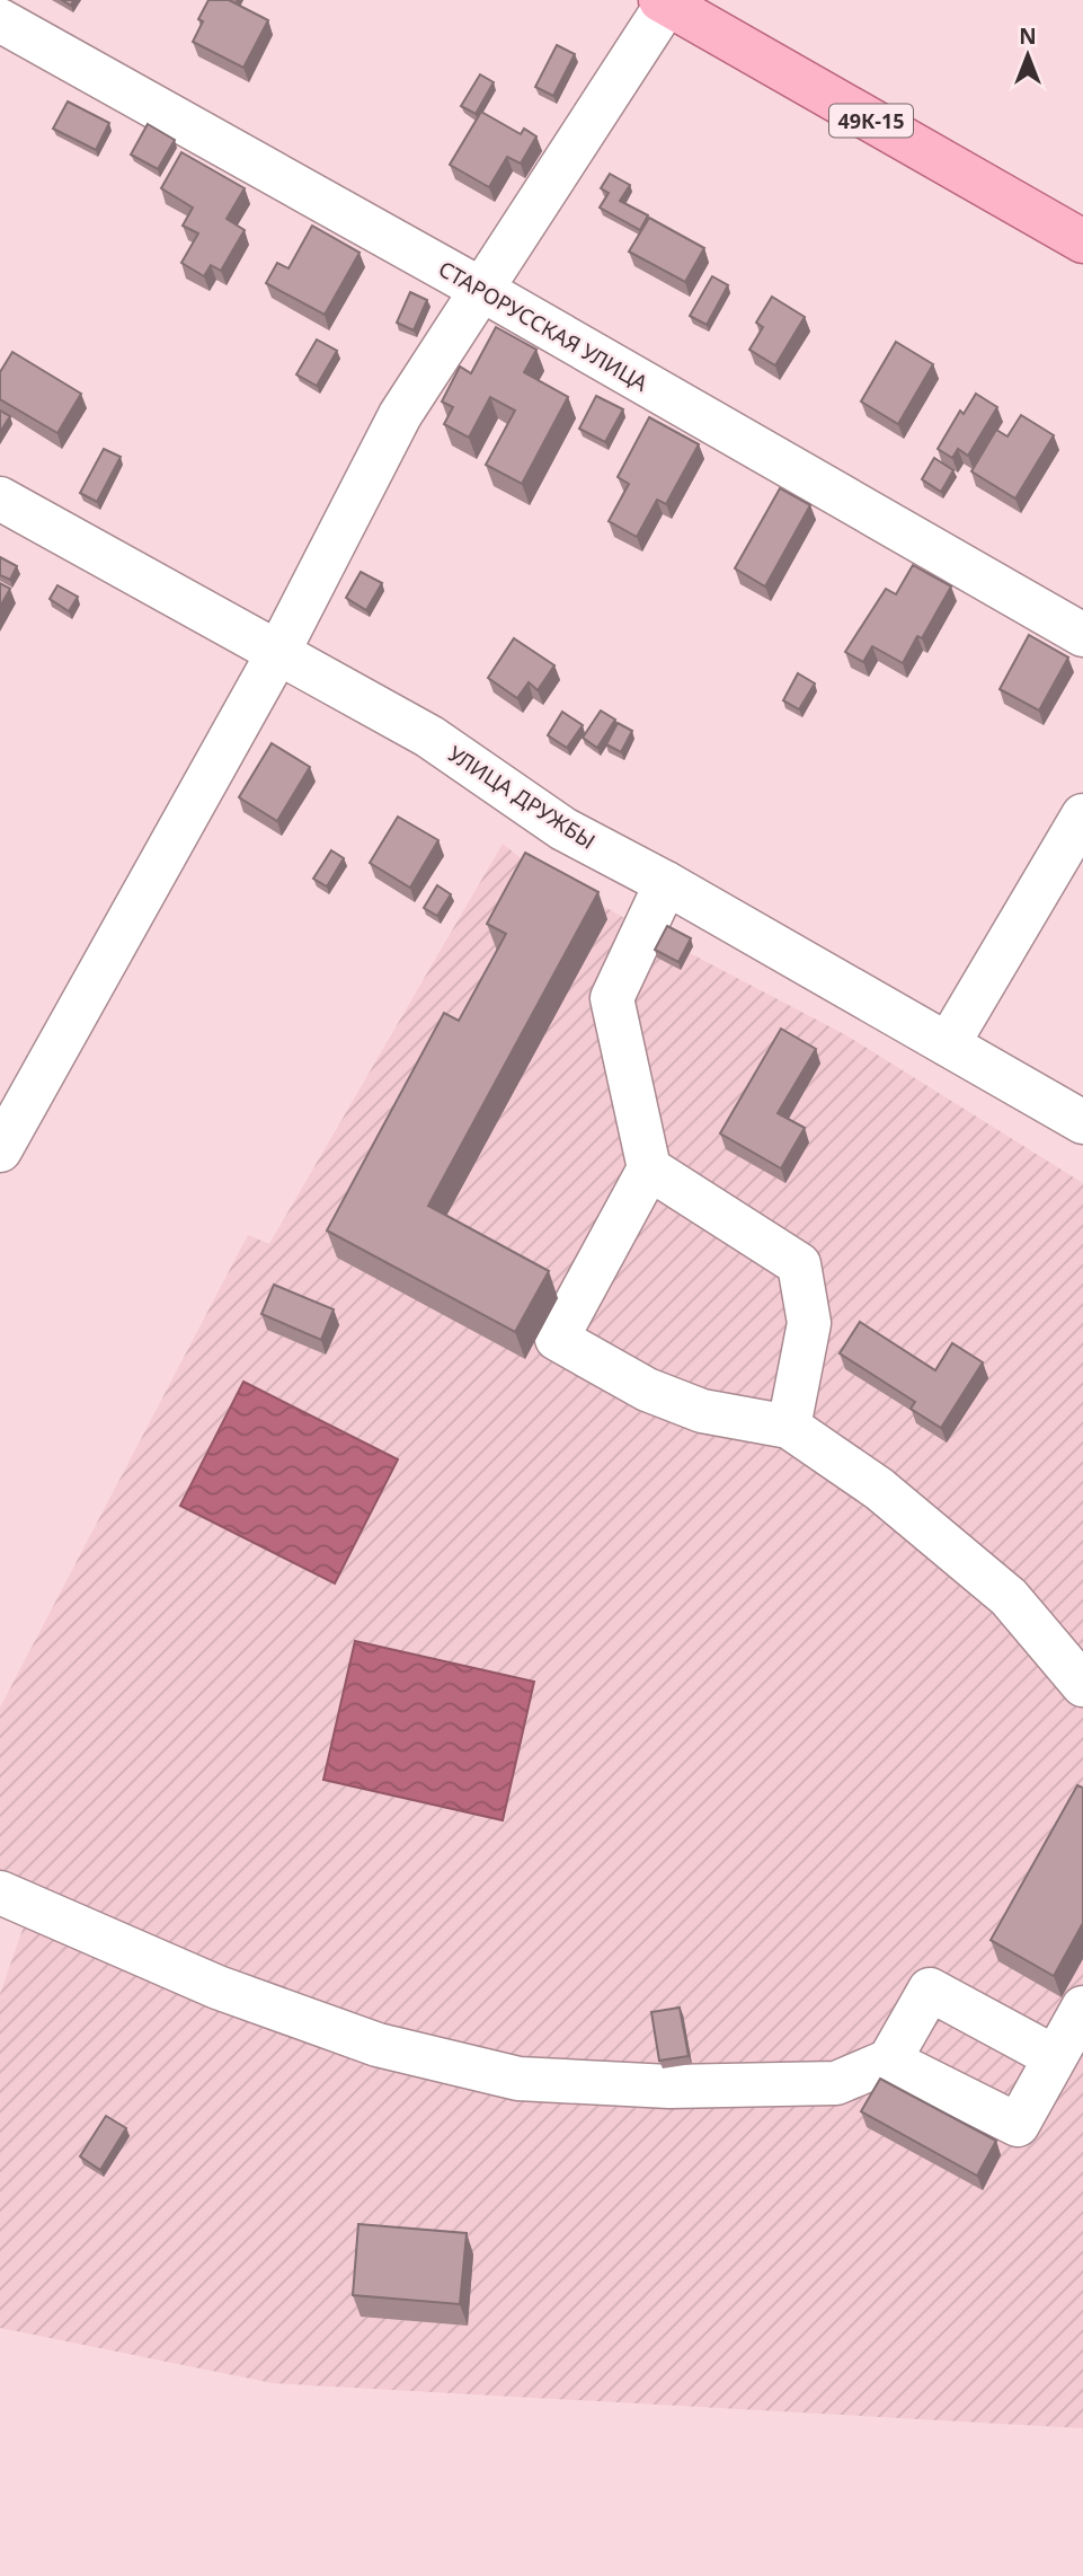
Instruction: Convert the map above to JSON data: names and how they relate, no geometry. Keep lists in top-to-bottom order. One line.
{"streets":{"main road":["49К-15"],"street":["СТАРОРУССКАЯ УЛИЦА","УЛИЦА ДРУЖБЫ"]},"north":"top"}
